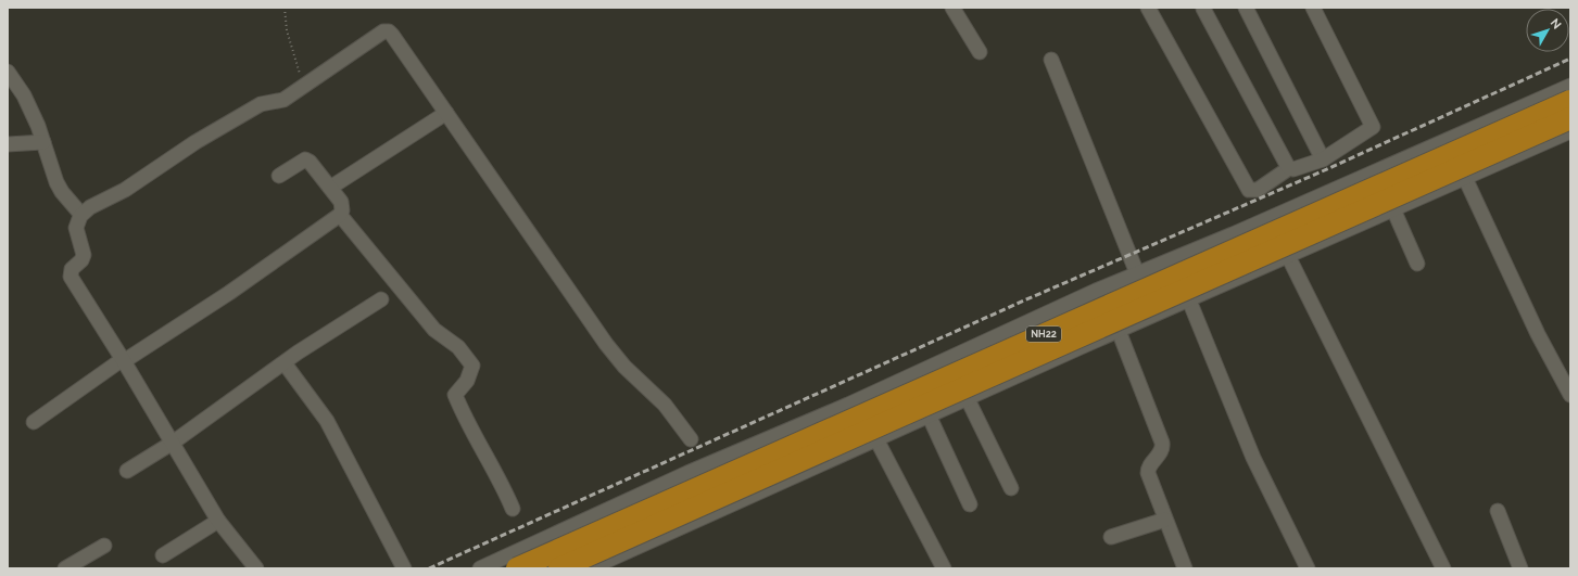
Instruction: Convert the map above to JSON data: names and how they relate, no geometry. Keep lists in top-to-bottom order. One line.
{"streets":{"highway":["NH22"]},"north":"top right"}
